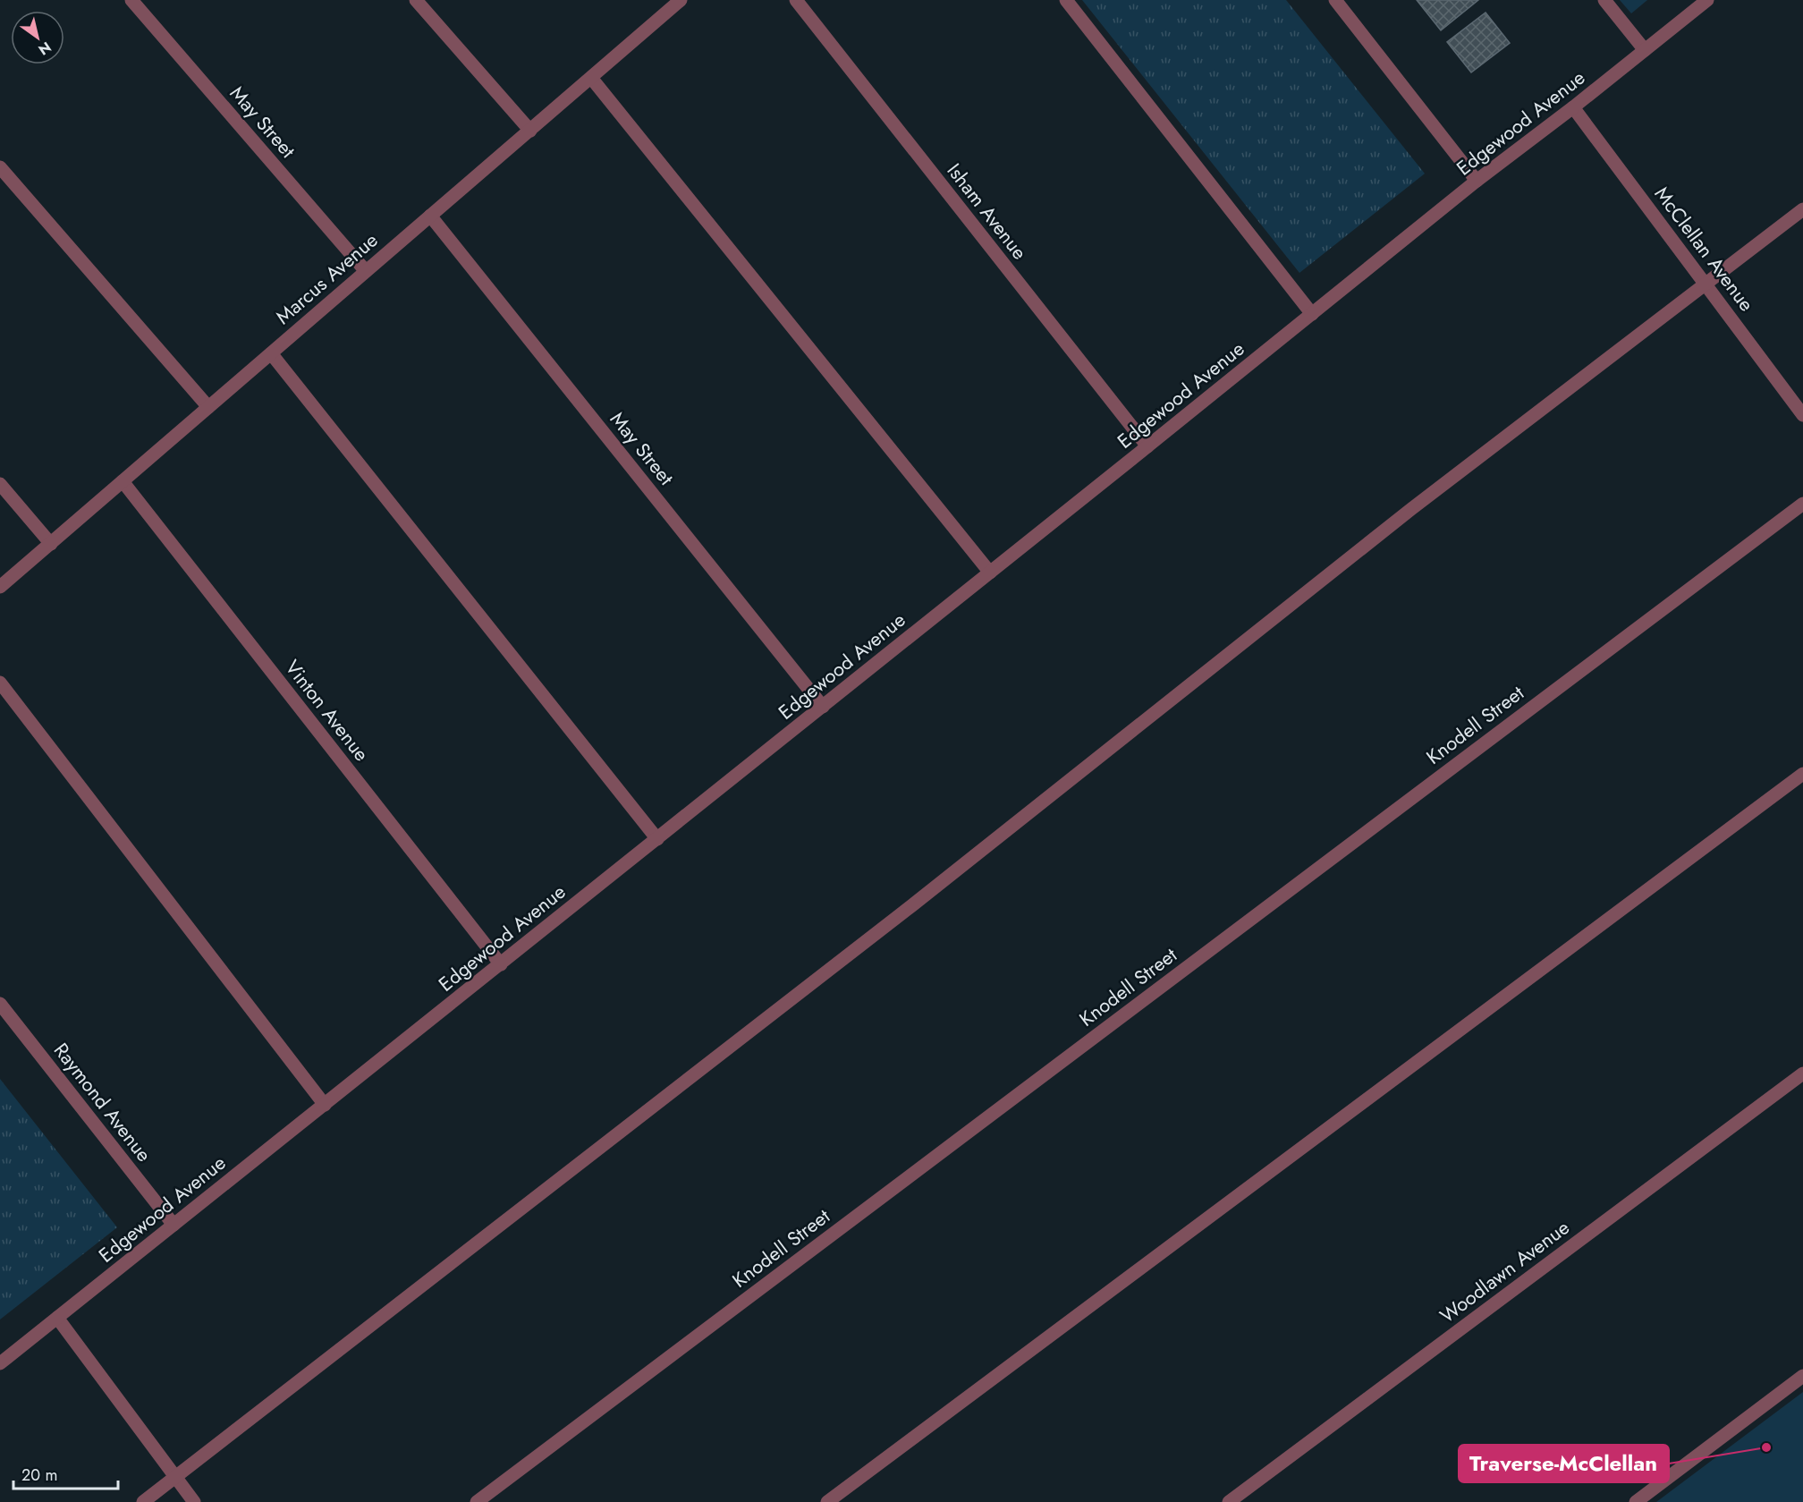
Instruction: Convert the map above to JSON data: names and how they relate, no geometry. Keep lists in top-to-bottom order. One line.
{"streets":{"street":["May Street","Edgewood Avenue","Isham Avenue","McClellan Avenue","Marcus Avenue","Vinton Avenue","Knodell Street","Raymond Avenue","Woodlawn Avenue"]},"crossings":[["May Street","Edgewood Avenue"],["May Street","Marcus Avenue"],["Edgewood Avenue","Isham Avenue"],["Edgewood Avenue","McClellan Avenue"],["Edgewood Avenue","Vinton Avenue"],["Edgewood Avenue","Raymond Avenue"],["Marcus Avenue","Vinton Avenue"]],"places":["Traverse-McClellan"],"scale_bar":"20 m","north":"bottom right"}
